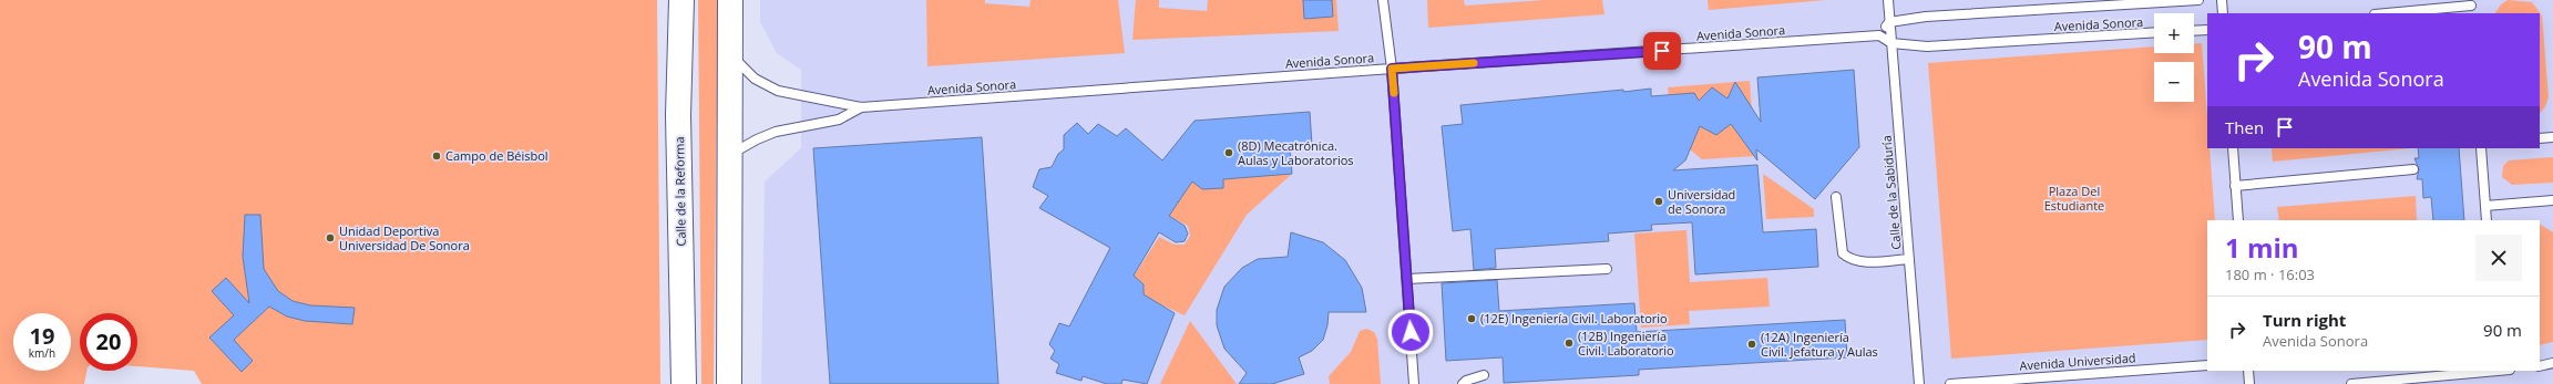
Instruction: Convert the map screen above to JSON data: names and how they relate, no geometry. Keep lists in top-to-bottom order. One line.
{"streets":{"main road":["Calle de la Reforma"],"lane":["Avenida Sonora","Calle de la Sabiduría","Avenida Universidad"]},"crossings":[["Avenida Sonora","Calle de la Sabiduría"]],"parks":["Plaza Del Estudiante"],"places":["(8D) Mecatrónica. Aulas y Laboratorios","Campo de Béisbol","Universidad de Sonora","Unidad Deportiva Universidad De Sonora","(12E) Ingeniería Civil. Laboratorio","(12B) Ingeniería Civil. Laboratorio","(12A) Ingeniería Civil. Jefatura y Aulas"],"page":{"map_buttons":["+","−"],"turn":["90 m","Avenida Sonora"],"then":"Then","heading":["1 min","180 m · 16:03"],"list":[{"name":"Turn right","note":"Avenida Sonora","value":"90 m"}],"speed":"19 km/h","limit":"20"}}
